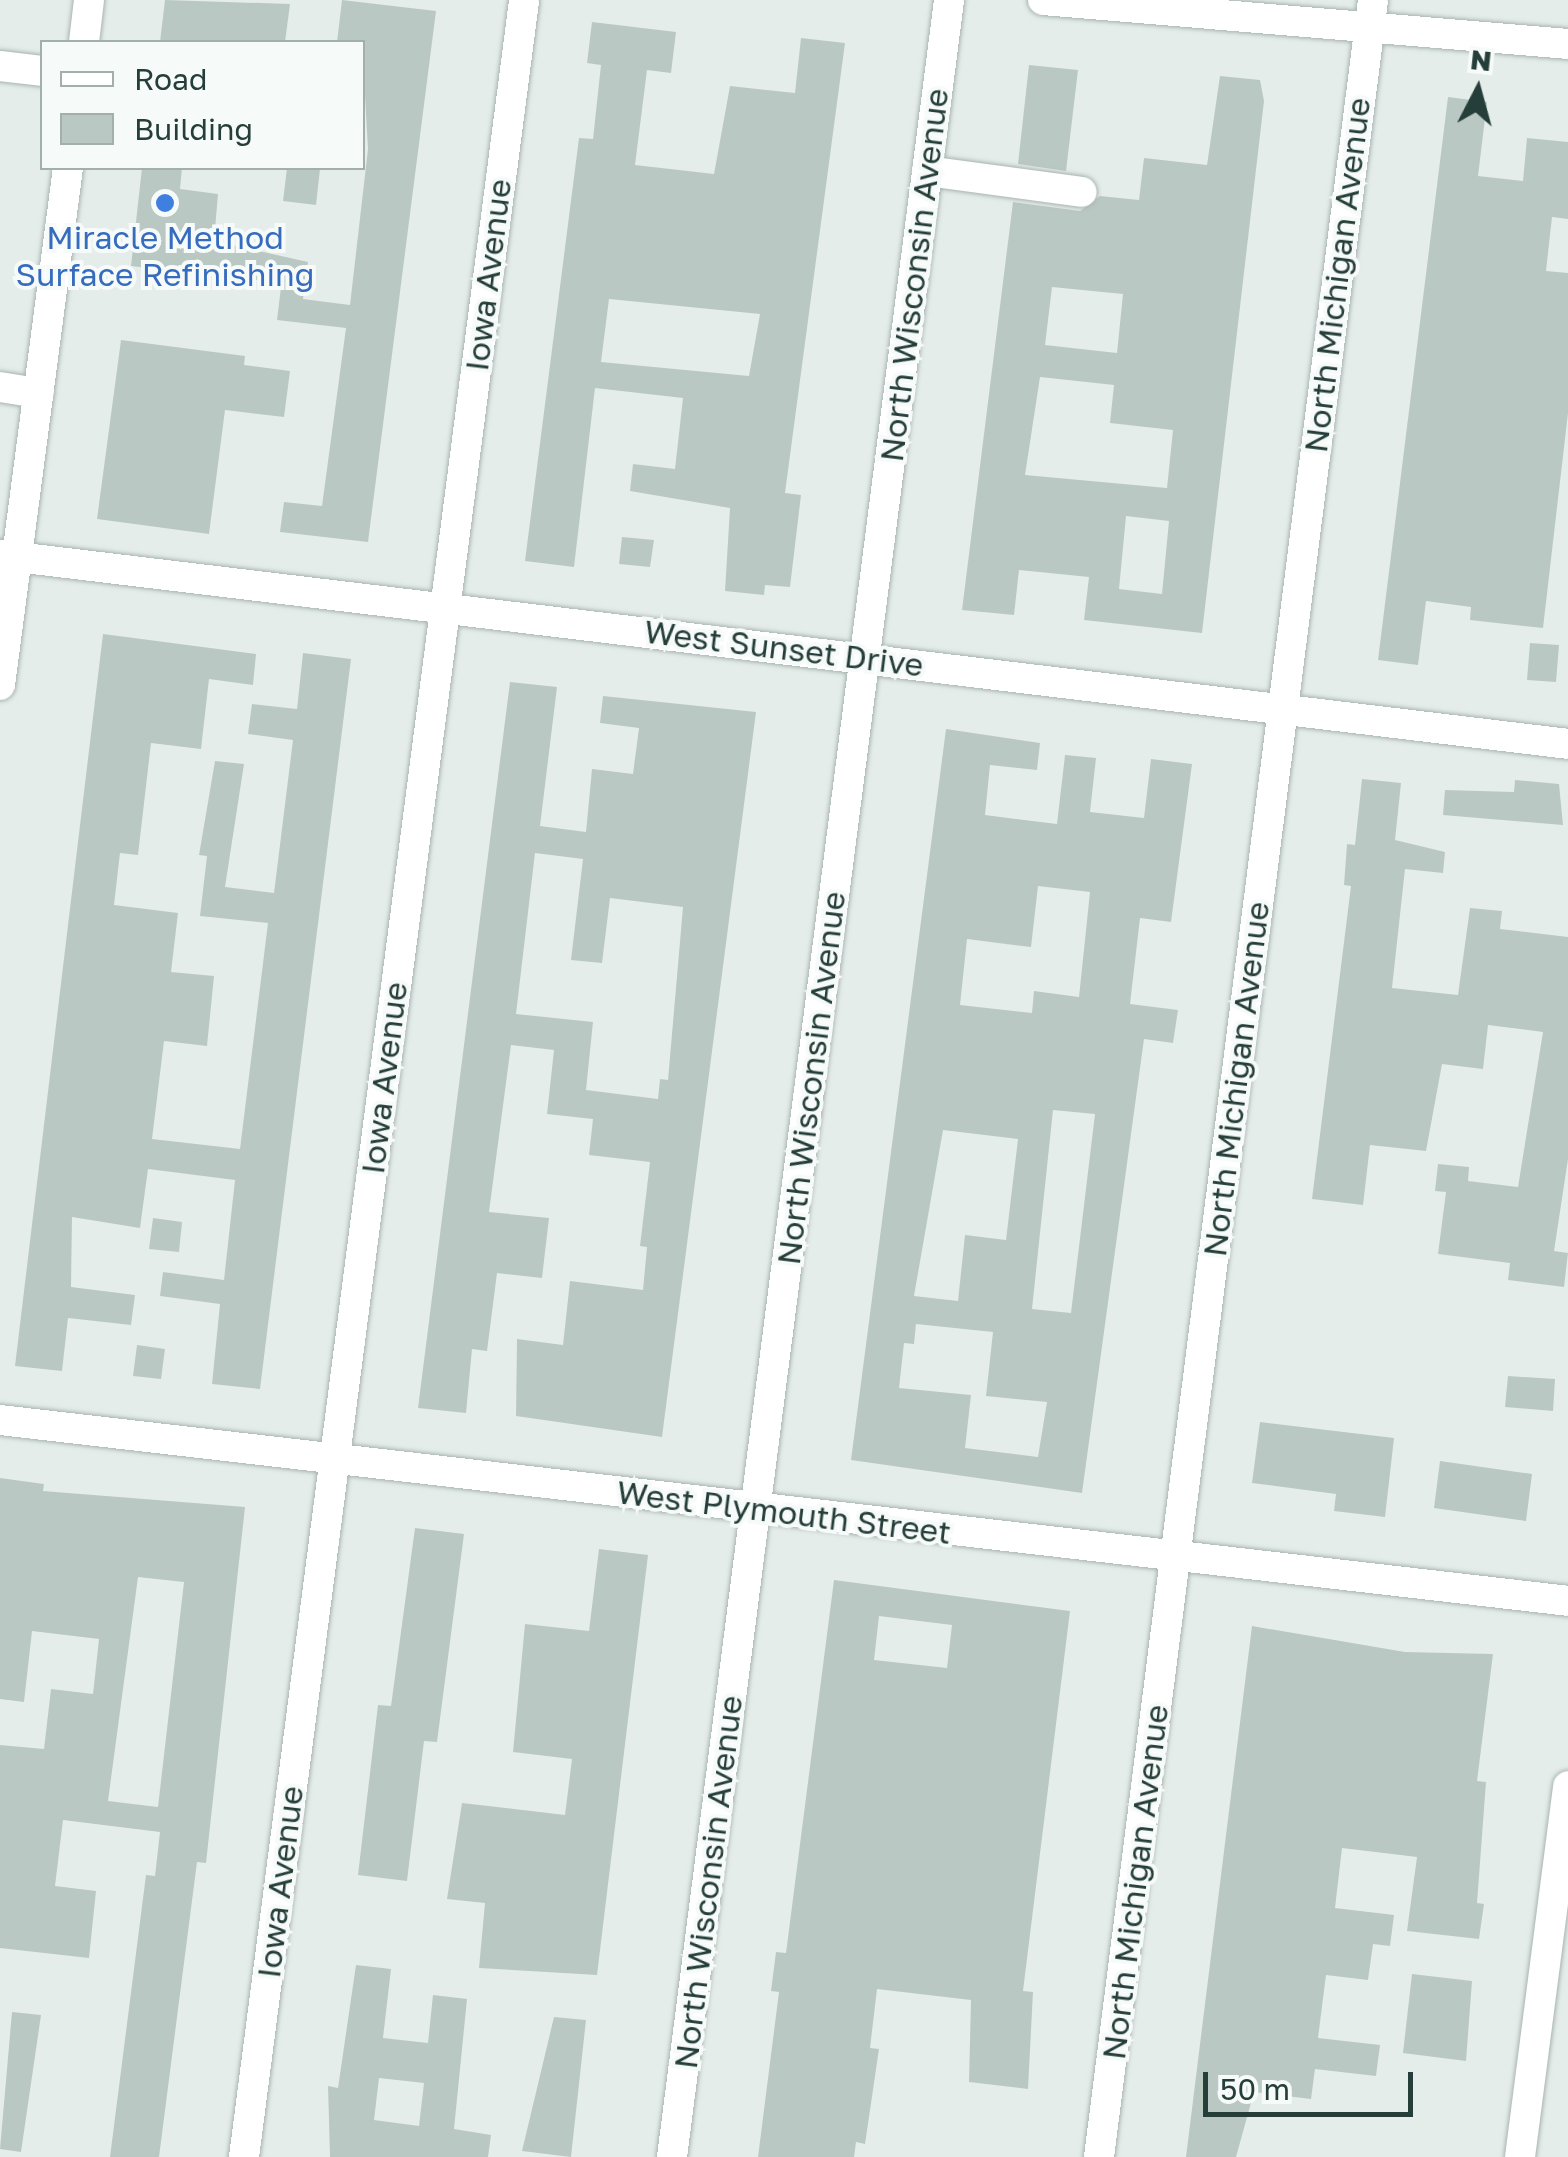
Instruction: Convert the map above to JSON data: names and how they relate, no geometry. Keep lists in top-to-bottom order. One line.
{"streets":{"street":["Iowa Avenue","North Wisconsin Avenue","North Michigan Avenue","West Sunset Drive","West Plymouth Street"]},"crossings":[["Iowa Avenue","West Sunset Drive"],["Iowa Avenue","West Plymouth Street"],["North Wisconsin Avenue","West Sunset Drive"],["North Wisconsin Avenue","West Plymouth Street"],["North Michigan Avenue","West Sunset Drive"],["North Michigan Avenue","West Plymouth Street"]],"places":["Miracle Method Surface Refinishing"],"legend":["Road","Building"],"scale_bar":"50 m","north":"top"}
